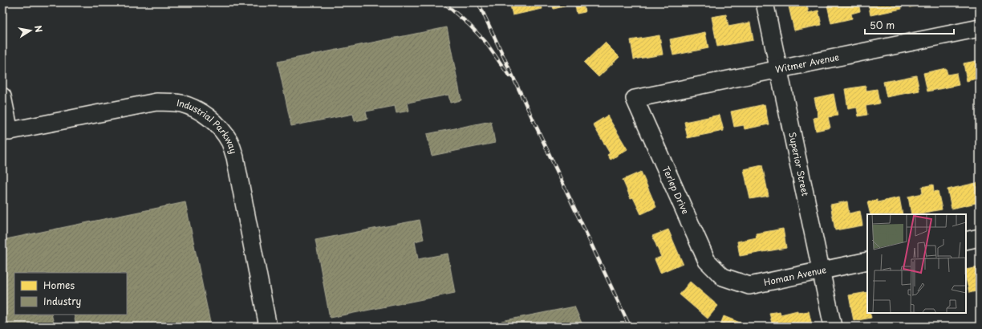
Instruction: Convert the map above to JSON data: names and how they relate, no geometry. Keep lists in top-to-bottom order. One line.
{"streets":{"street":["Witmer Avenue","Industrial Parkway","Superior Street","Terlep Drive","Homan Avenue"]},"crossings":[["Witmer Avenue","Superior Street"],["Witmer Avenue","Terlep Drive"],["Superior Street","Homan Avenue"],["Terlep Drive","Homan Avenue"]],"legend":["Homes","Industry"],"scale_bar":"50 m","north":"right"}
